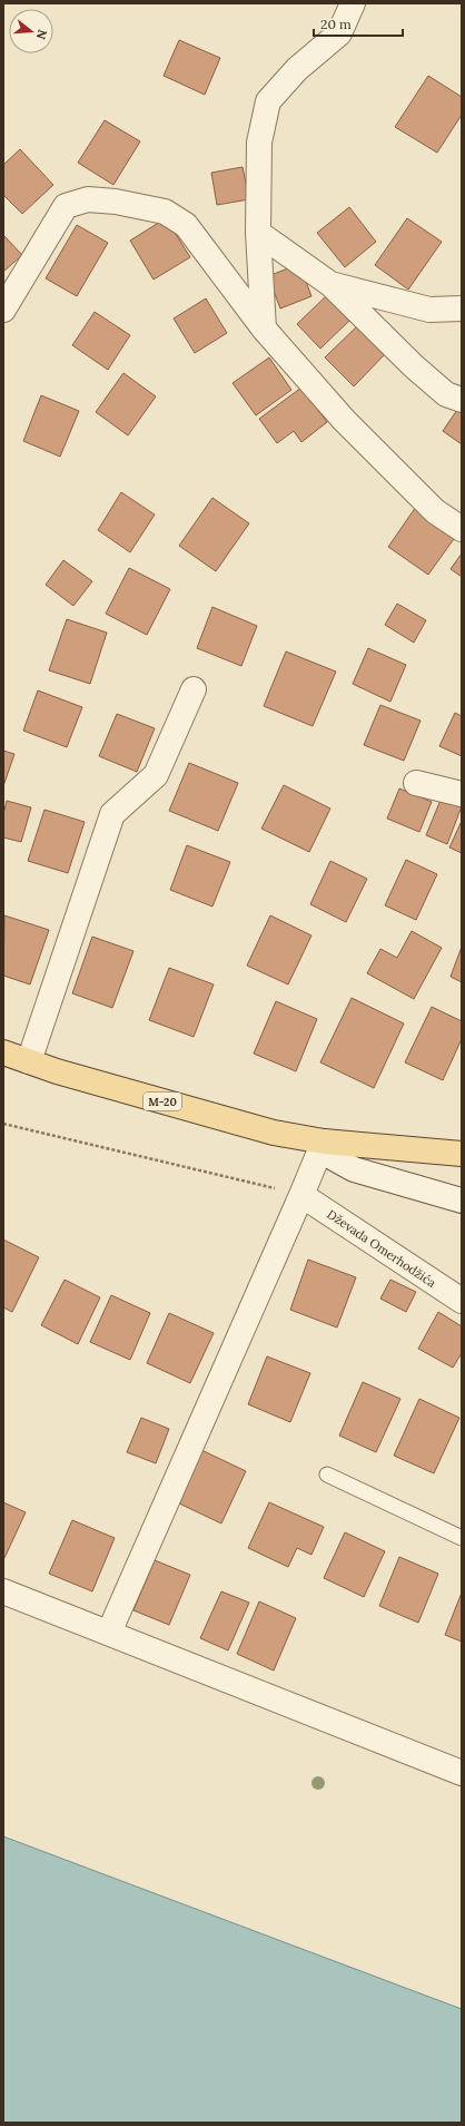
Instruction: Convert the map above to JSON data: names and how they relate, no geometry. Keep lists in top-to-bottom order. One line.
{"streets":{"main road":["M-20"],"street":["Dževada Omerhodžića"]},"scale_bar":"20 m","north":"right"}
